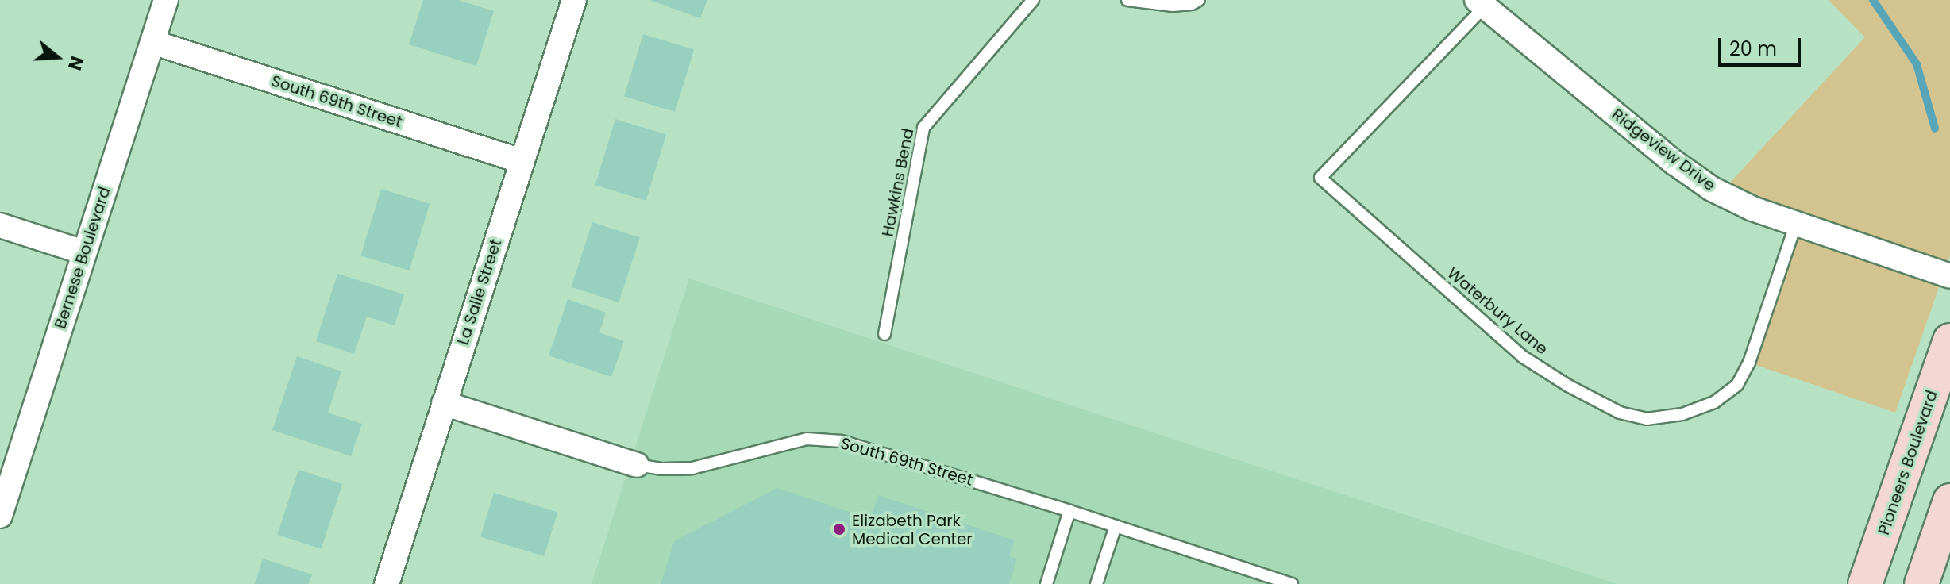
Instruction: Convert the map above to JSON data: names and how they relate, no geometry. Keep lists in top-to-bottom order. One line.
{"streets":{"main road":["Pioneers Boulevard"],"street":["South 69th Street","Ridgeview Drive","Bernese Boulevard","La Salle Street"],"lane":["Hawkins Bend","Waterbury Lane"]},"crossings":[["South 69th Street","Bernese Boulevard"],["South 69th Street","La Salle Street"],["Ridgeview Drive","Waterbury Lane"]],"places":["Elizabeth Park Medical Center"],"scale_bar":"20 m","north":"right"}
